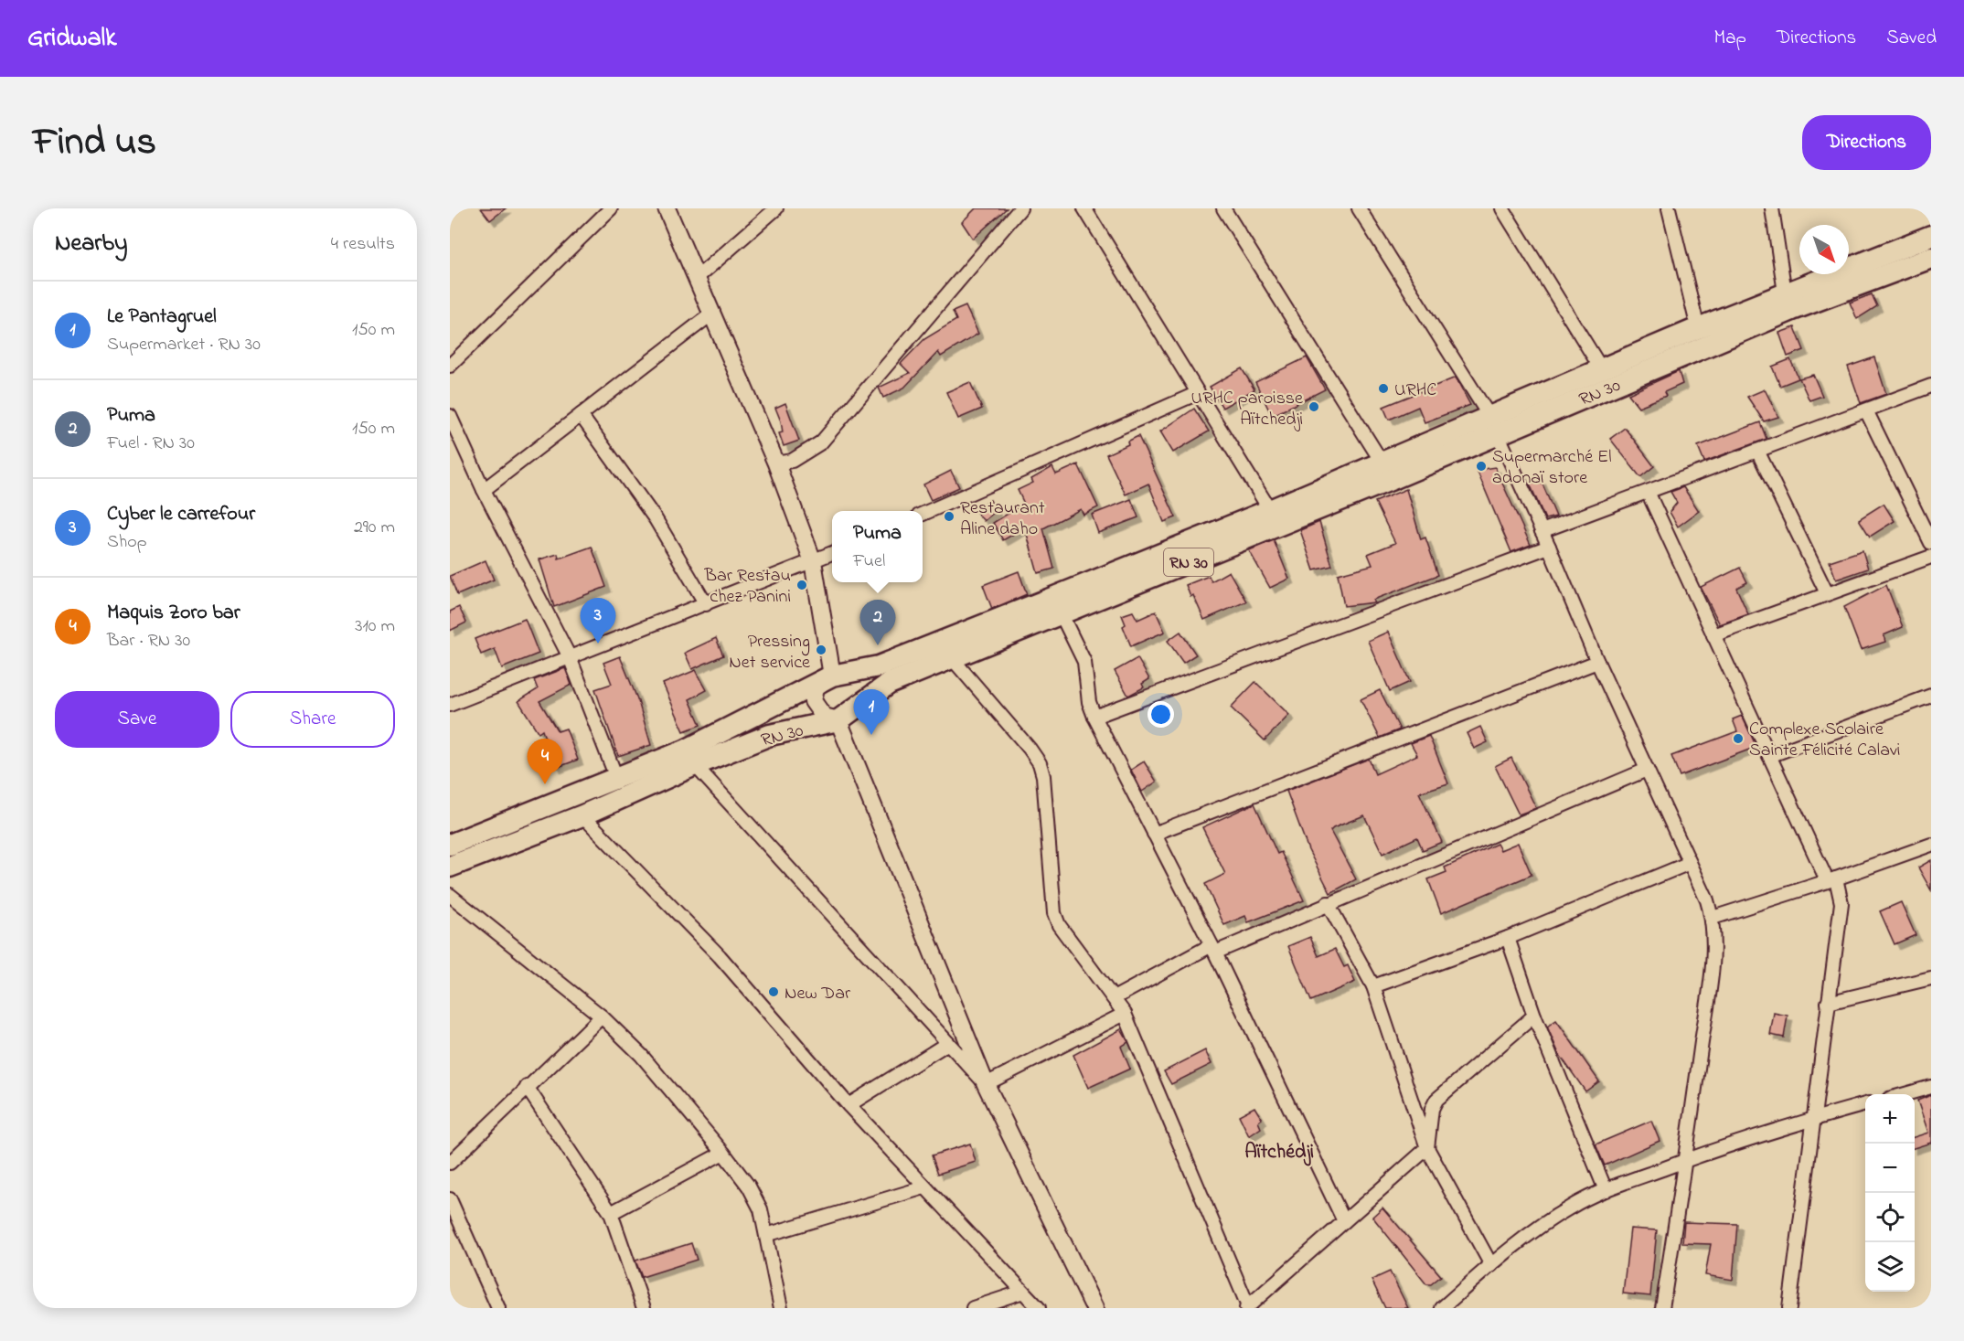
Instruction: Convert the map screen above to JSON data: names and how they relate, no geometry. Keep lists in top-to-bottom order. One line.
{"streets":{"main road":["RN 30"]},"districts":["Aïtchédji"],"places":["URHC","URHC paroisse Aïtchedji","Supermarché El adonaï store","Restaurant Aline daho","Bar Restau chez Panini","Pressing Net service","Complexe Scolaire Sainte Félicité Calavi","New Dar"],"north":"bottom right","page":{"header":"Gridwalk","nav":["Map","Directions","Saved"],"title":"Find us","buttons":["Directions",["Save","Share"]],"heading":["Nearby","4 results"],"list":[{"mark":"1","name":"Le Pantagruel","note":"Supermarket · RN 30","value":"150 m"},{"mark":"2","name":"Puma","note":"Fuel · RN 30","value":"150 m"},{"mark":"3","name":"Cyber le carrefour","note":"Shop","value":"290 m"},{"mark":"4","name":"Maquis Zoro bar","note":"Bar · RN 30","value":"310 m"}],"popup":["Puma","Fuel"],"pins":["3","2","1","4"],"map_buttons":["+","−"]}}
